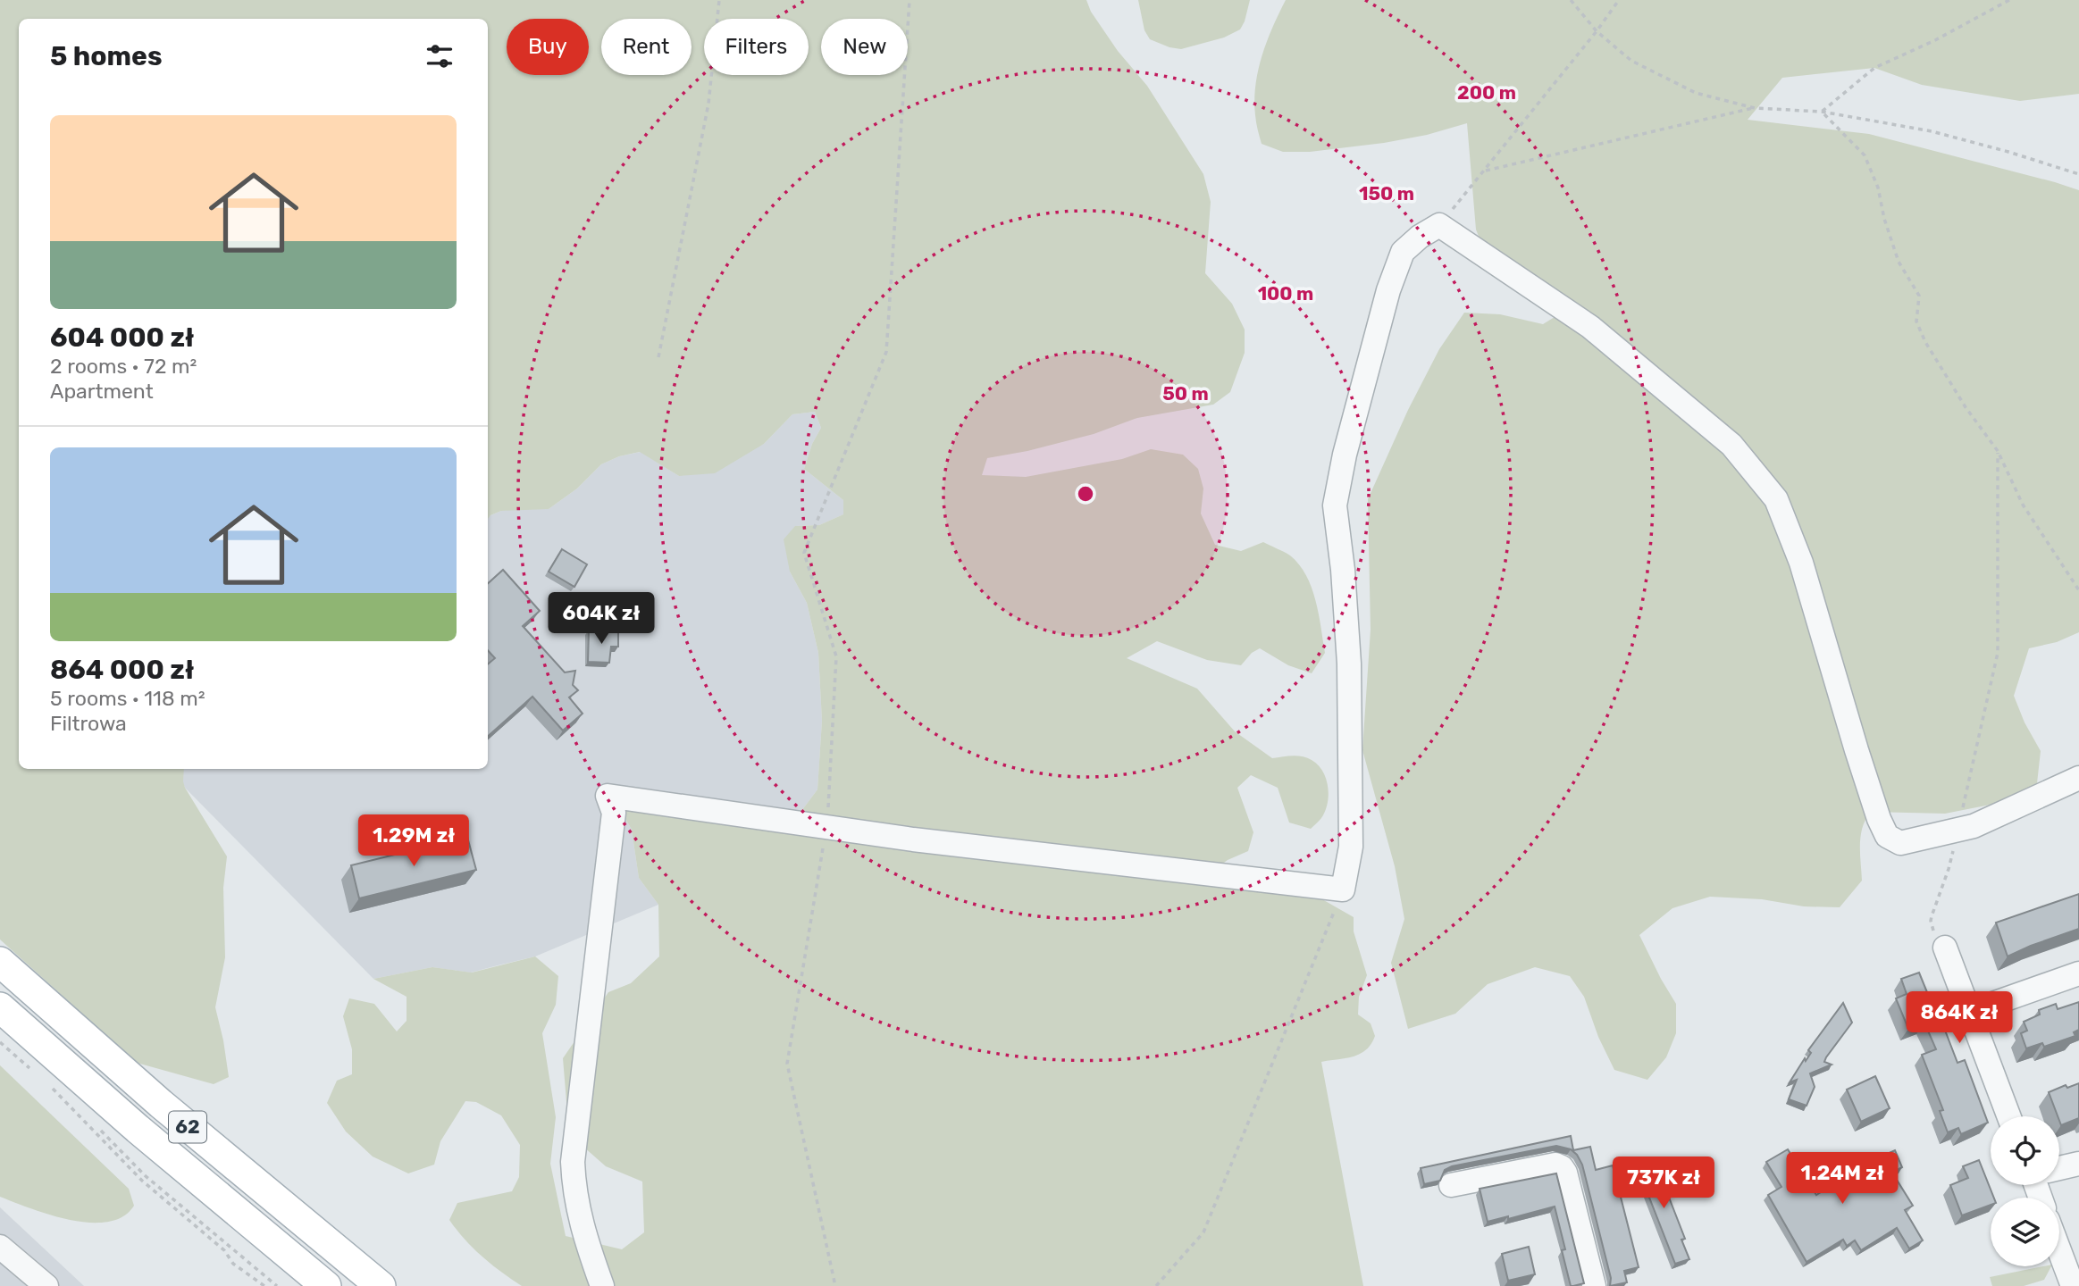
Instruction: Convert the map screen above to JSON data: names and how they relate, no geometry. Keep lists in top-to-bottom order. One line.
{"streets":{"main road":["62"]},"page":{"chip":["Buy","Rent","Filters","New"],"heading":"5 homes","list":[{"name":"604 000 zł","note":"2 rooms · 72 m² · Apartment"},{"name":"864 000 zł","note":"5 rooms · 118 m² · Filtrowa"}],"price":["604K zł","1.29M zł","864K zł","1.24M zł","737K zł"]},"rings":["200 m","150 m","100 m","50 m"]}
